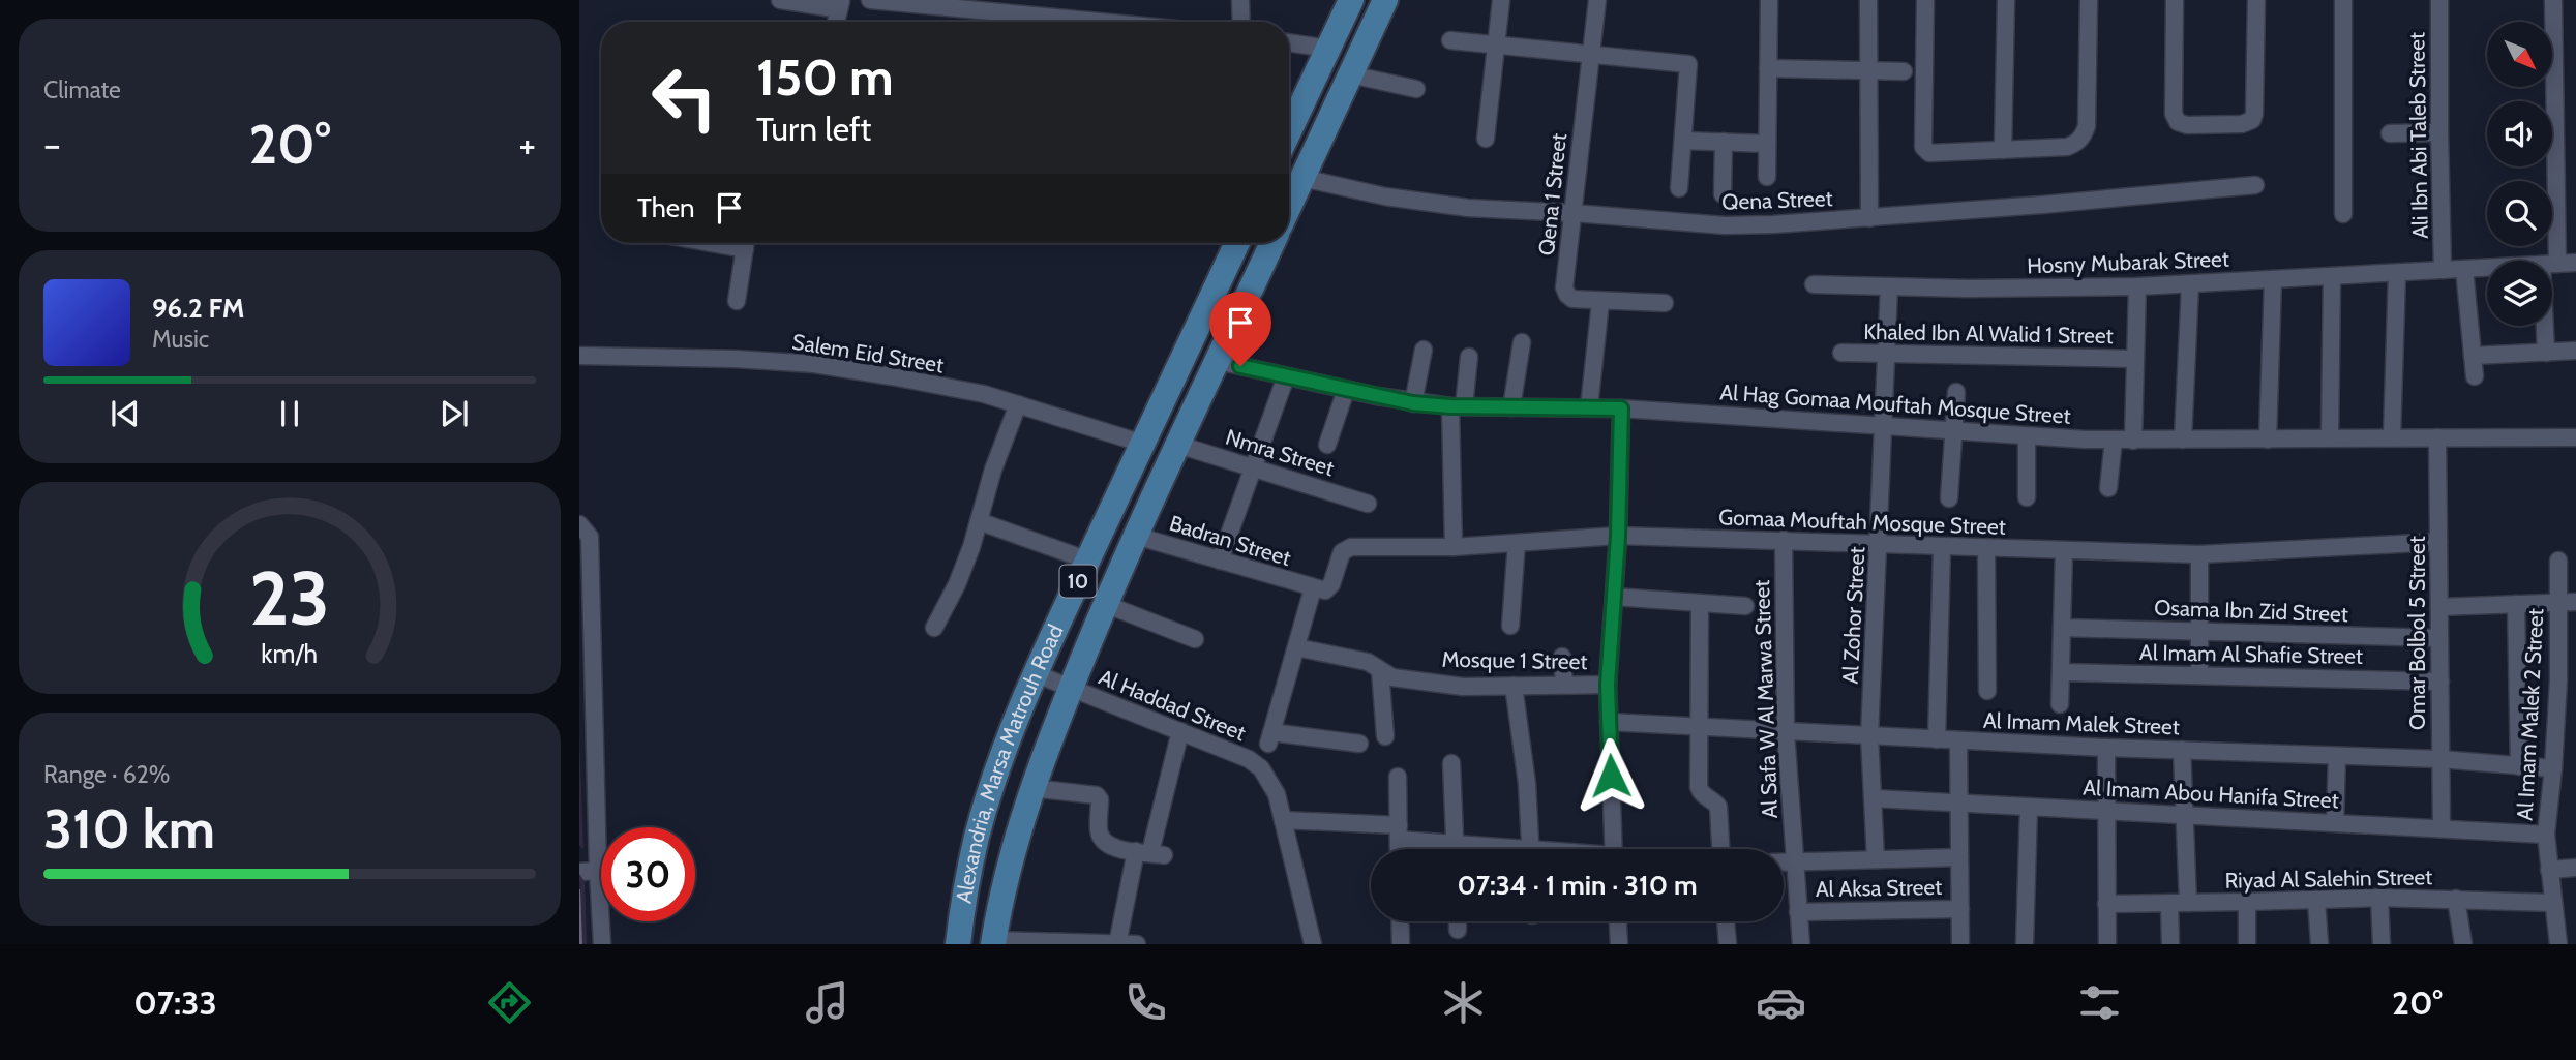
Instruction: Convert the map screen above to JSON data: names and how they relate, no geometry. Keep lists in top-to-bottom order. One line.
{"streets":{"main road":["10","Alexandria, Marsa Matrouh Road"],"street":["Ali Ibn Abi Taleb Street","Qena 1 Street","Qena Street","Hosny Mubarak Street","Khaled Ibn Al Walid 1 Street","Salem Eid Street","Al Hag Gomaa Mouftah Mosque Street","Nmra Street","Gomaa Mouftah Mosque Street","Badran Street","Osama Ibn Zid Street","Al Zohor Street","Omar Bolbol 5 Street","Al Imam Al Shafie Street","Mosque 1 Street","Al Safa W Al Marwa Street","Al Haddad Street","Al Imam Malek 2 Street","Al Imam Malek Street","Al Imam Abou Hanifa Street","Riyad Al Salehin Street","Al Aksa Street"]},"crossings":[["Ali Ibn Abi Taleb Street","Hosny Mubarak Street"],["Qena 1 Street","Qena Street"],["Hosny Mubarak Street","Al Zohor Street"],["Khaled Ibn Al Walid 1 Street","Al Zohor Street"],["Salem Eid Street","Alexandria, Marsa Matrouh Road"],["Al Hag Gomaa Mouftah Mosque Street","Al Zohor Street"],["Al Hag Gomaa Mouftah Mosque Street","Omar Bolbol 5 Street"],["Al Hag Gomaa Mouftah Mosque Street","Alexandria, Marsa Matrouh Road"],["Nmra Street","Alexandria, Marsa Matrouh Road"],["Gomaa Mouftah Mosque Street","Badran Street"],["Gomaa Mouftah Mosque Street","Al Zohor Street"],["Gomaa Mouftah Mosque Street","Omar Bolbol 5 Street"],["Gomaa Mouftah Mosque Street","Al Safa W Al Marwa Street"],["Badran Street","Alexandria, Marsa Matrouh Road"],["Osama Ibn Zid Street","Omar Bolbol 5 Street"],["Al Zohor Street","Al Imam Malek Street"],["Al Zohor Street","Al Imam Abou Hanifa Street"],["Omar Bolbol 5 Street","Al Imam Al Shafie Street"],["Omar Bolbol 5 Street","Al Imam Malek Street"],["Omar Bolbol 5 Street","Al Imam Abou Hanifa Street"],["Al Safa W Al Marwa Street","Al Imam Malek Street"],["Al Safa W Al Marwa Street","Al Aksa Street"],["Al Haddad Street","Alexandria, Marsa Matrouh Road"],["Al Imam Malek 2 Street","Al Imam Malek Street"],["Al Imam Malek 2 Street","Al Imam Abou Hanifa Street"],["Al Imam Malek 2 Street","Riyad Al Salehin Street"]],"north":"bottom right","page":{"tile":["Climate",["Range · 62%","310 km"]],"turn":["150 m","Turn left"],"heat":["−","20°","+"],"then":"Then","song":["96.2 FM","Music"],"limit":"30","trip":"07:34 · 1 min · 310 m","tabs":["07:33","20°"],"gauge":["23","km/h"]}}
